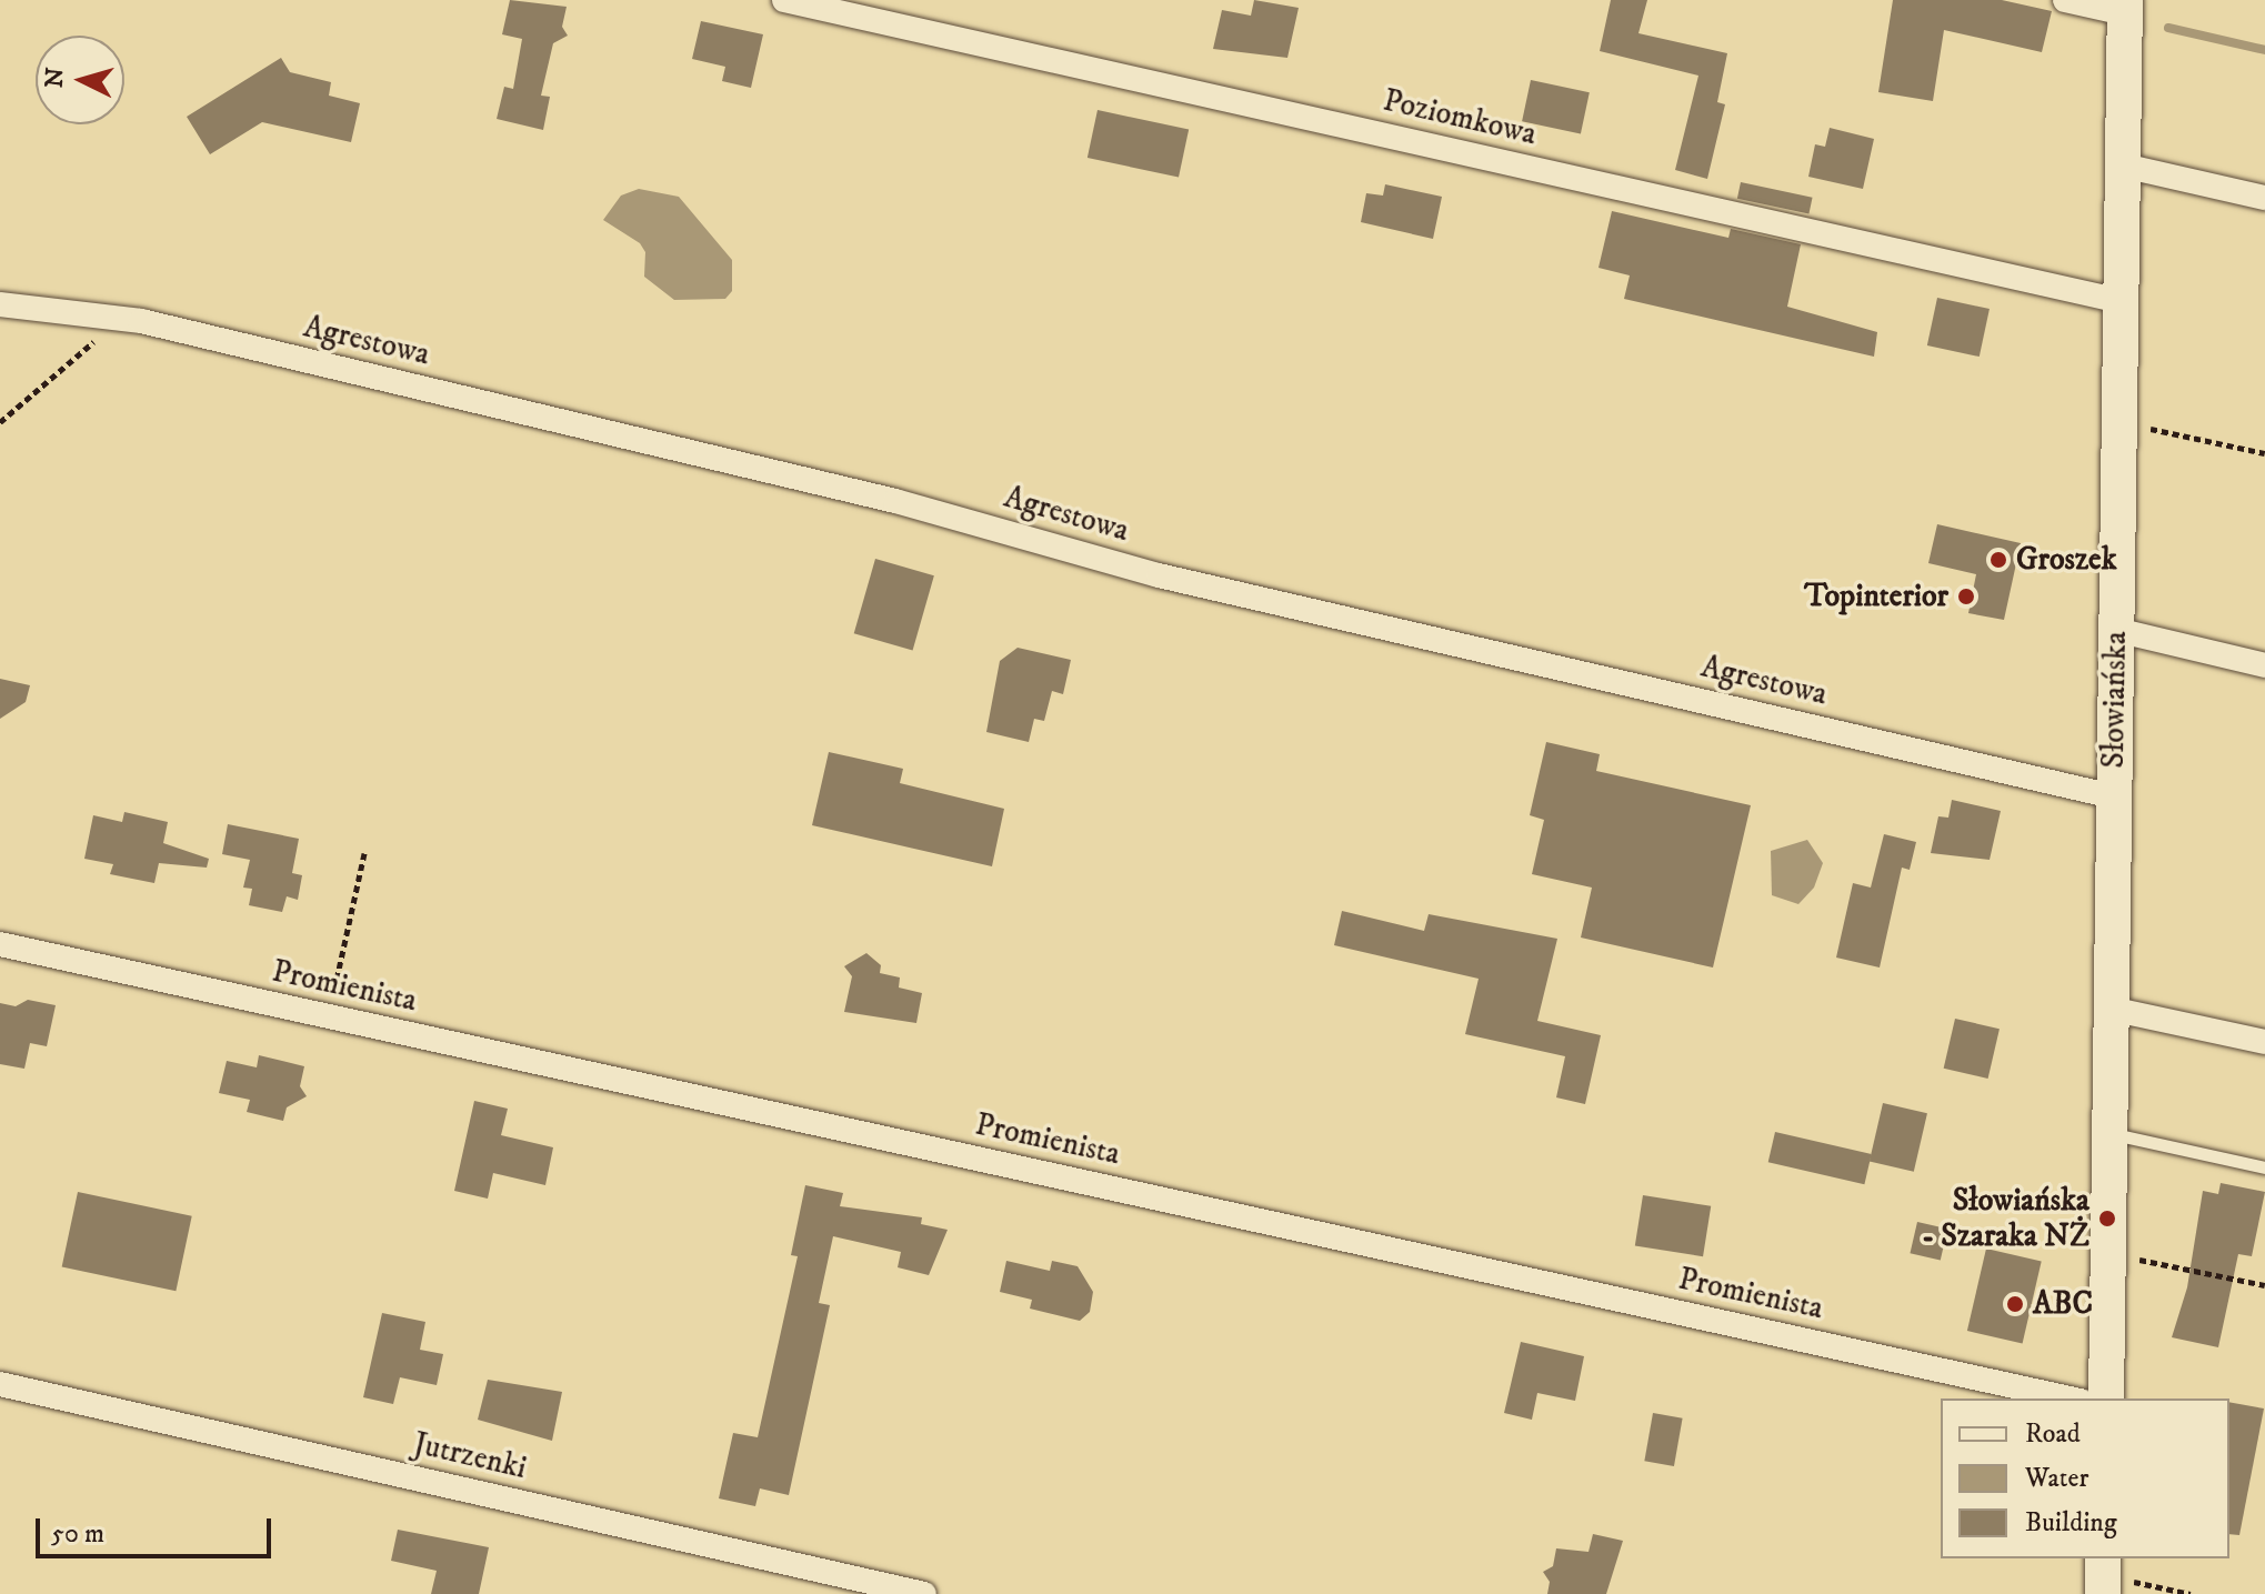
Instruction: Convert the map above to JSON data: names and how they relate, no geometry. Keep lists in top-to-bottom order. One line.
{"streets":{"street":["Poziomkowa","Agrestowa","Słowiańska","Promienista","Jutrzenki"]},"crossings":[["Poziomkowa","Słowiańska"],["Agrestowa","Słowiańska"]],"places":["Groszek","Topinterior","Słowiańska - Szaraka NŻ","ABC"],"legend":["Road","Water","Building"],"scale_bar":"50 m","north":"left"}
